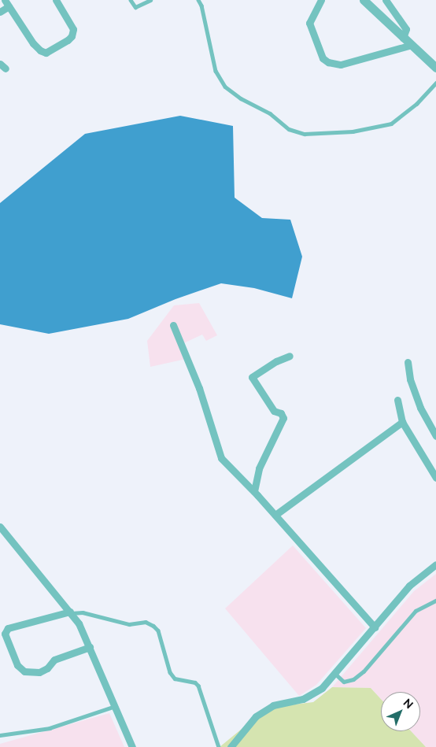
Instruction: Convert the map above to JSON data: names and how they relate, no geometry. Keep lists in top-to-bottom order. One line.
{"north":"top right"}
